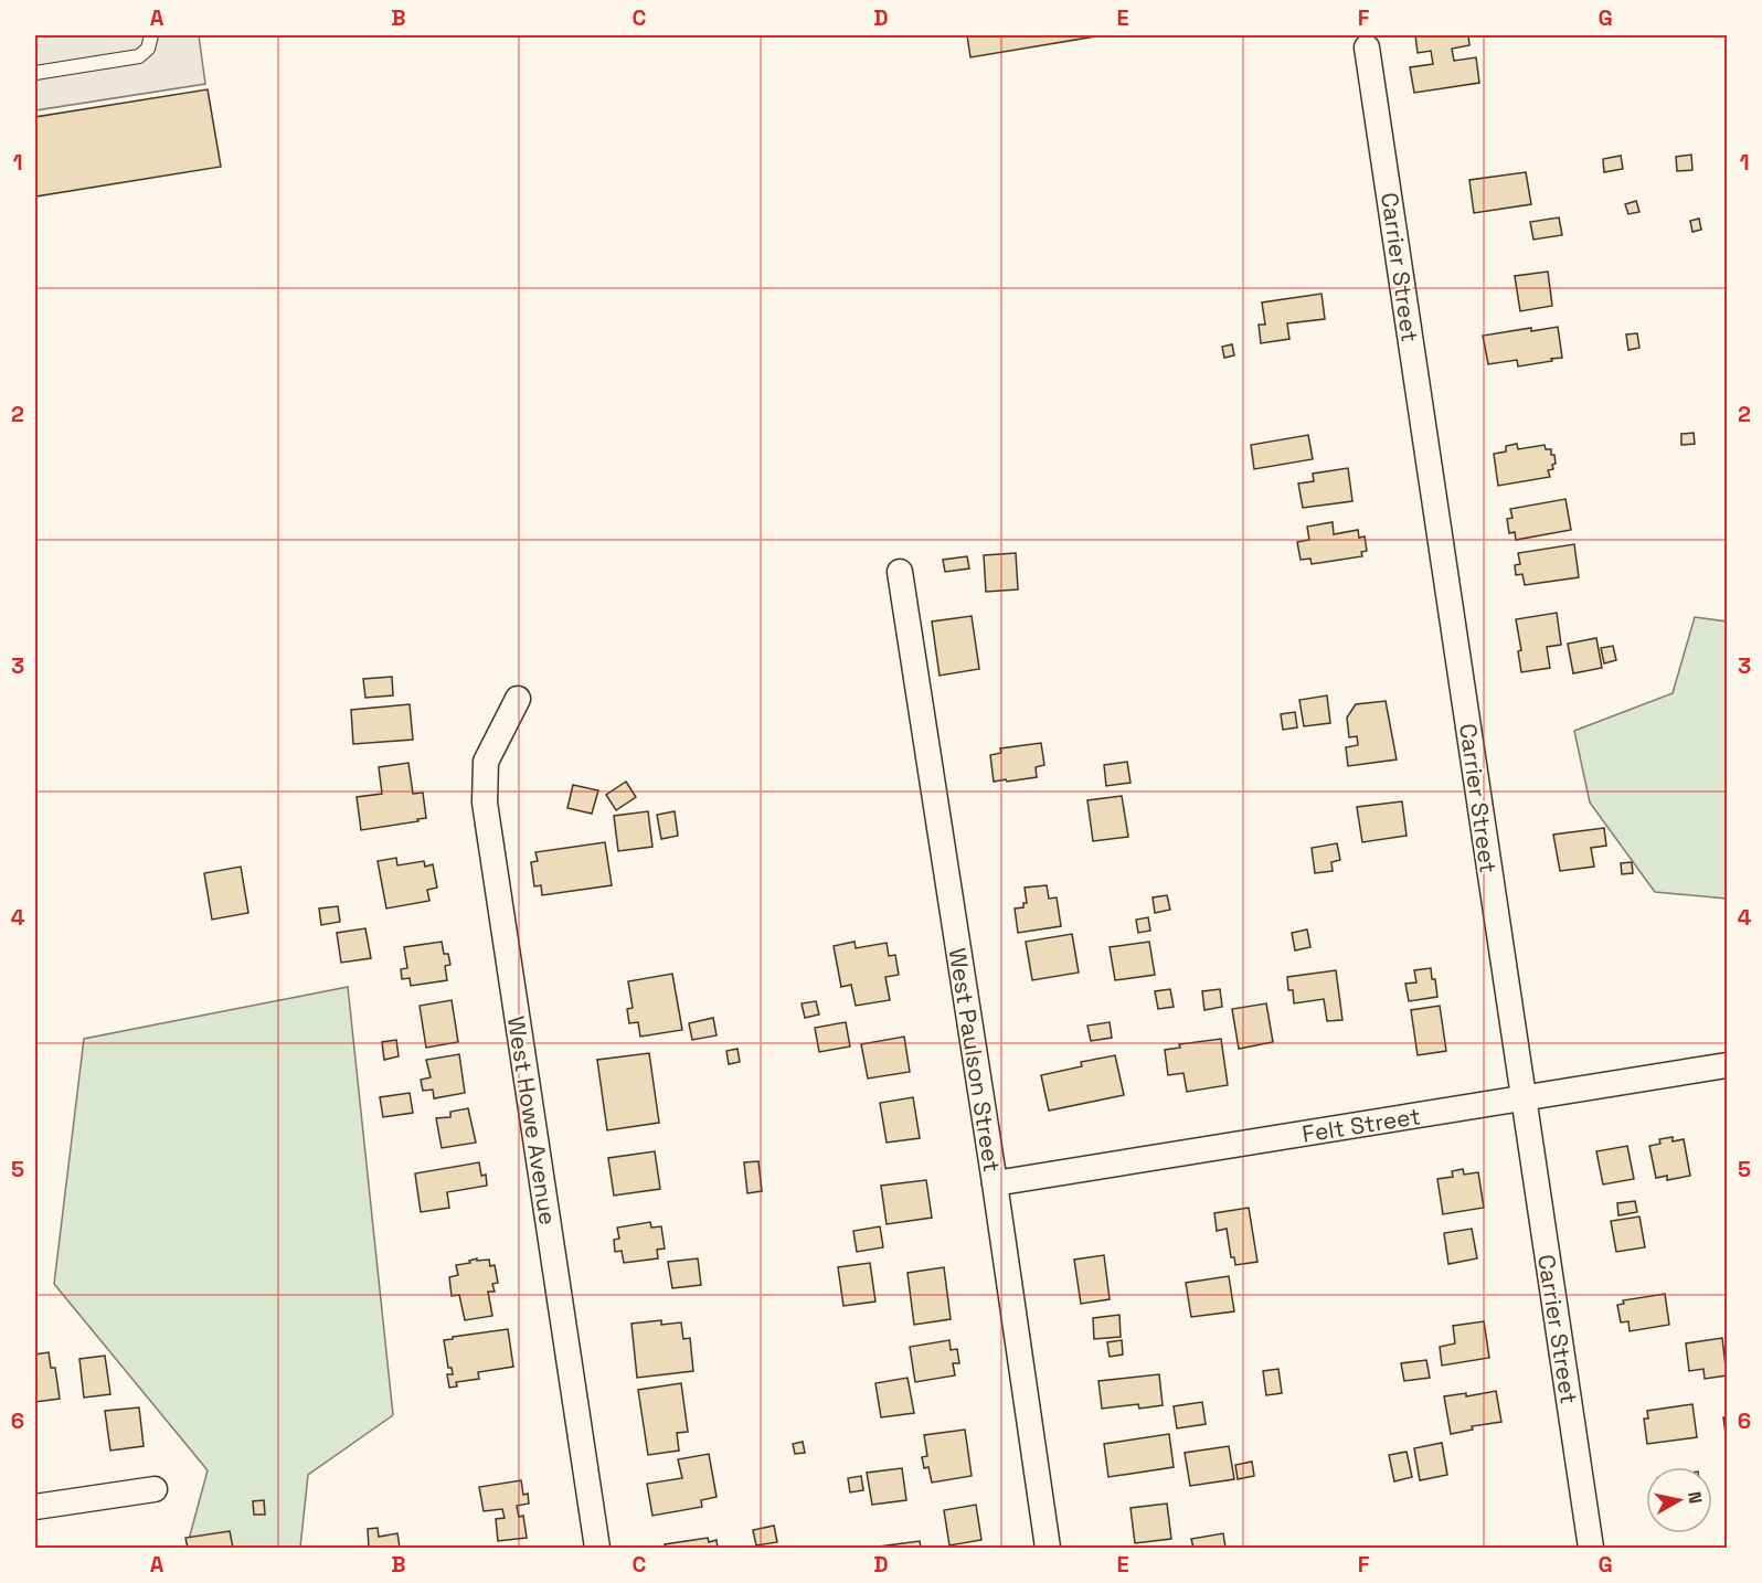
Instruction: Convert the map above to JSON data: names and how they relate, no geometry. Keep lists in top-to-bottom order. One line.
{"streets":{"street":["Carrier Street","West Paulson Street","West Howe Avenue","Felt Street"]},"crossings":[["Carrier Street","Felt Street"],["West Paulson Street","Felt Street"]],"north":"right","grid":{"columns":["A","B","C","D","E","F","G"],"rows":["1","2","3","4","5","6"]}}
